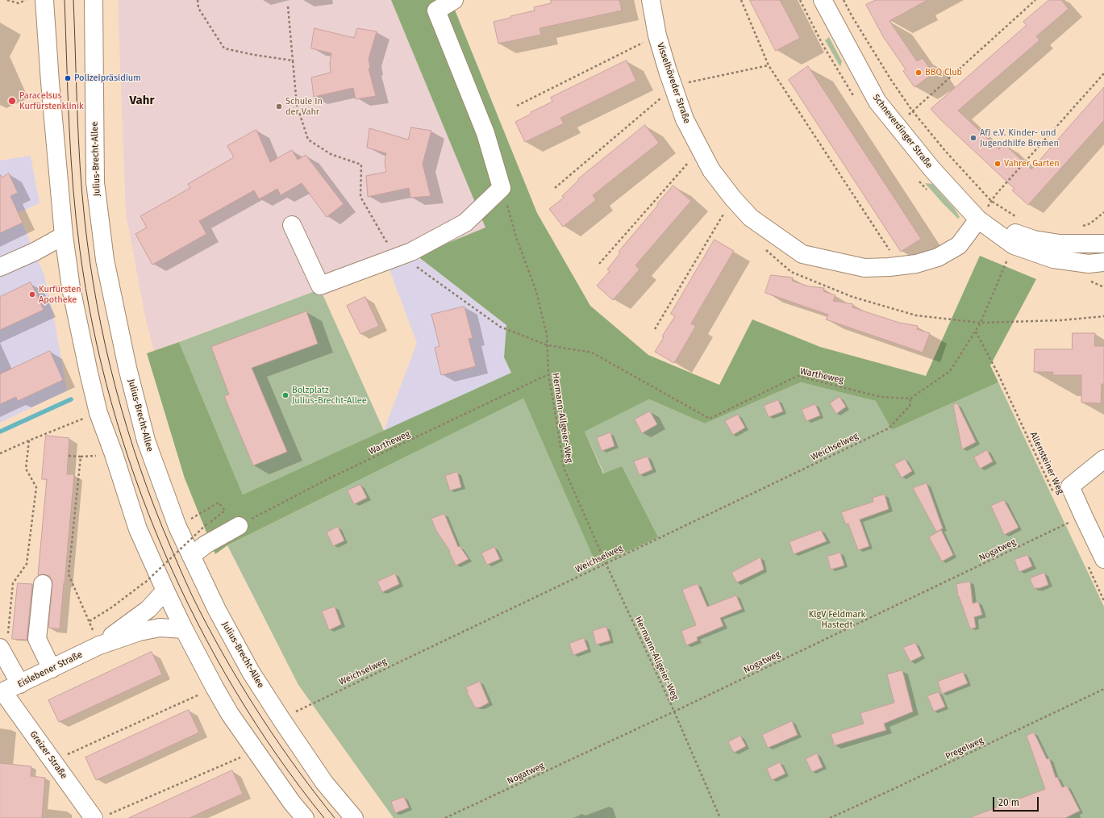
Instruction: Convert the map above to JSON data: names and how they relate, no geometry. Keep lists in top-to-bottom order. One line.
{"streets":{"main road":["Visselhöveder Straße","Schneverdinger Straße","Julius-Brecht-Allee","Eislebener Straße","Greizer Straße"],"path":["Wartheweg","Hermann-Allgeier-Weg","Weichselweg","Allensteiner Weg","Nogatweg","Pregelweg"]},"crossings":[["Visselhöveder Straße","Schneverdinger Straße"],["Julius-Brecht-Allee","Weichselweg"],["Wartheweg","Hermann-Allgeier-Weg"],["Wartheweg","Weichselweg"],["Hermann-Allgeier-Weg","Weichselweg"],["Hermann-Allgeier-Weg","Nogatweg"],["Eislebener Straße","Greizer Straße"]],"districts":["Vahr"],"parks":["KlgV Feldmark Hastedt"],"places":["BBQ Club","Polizeipräsidium","Paracelsus Kurfürstenklinik","Schule In der Vahr","AfJ e.V. Kinder- und Jugendhilfe Bremen","Vahrer Garten","Kurfürsten Apotheke","Bolzplatz Julius-Brecht-Allee"],"scale_bar":"20 m"}
